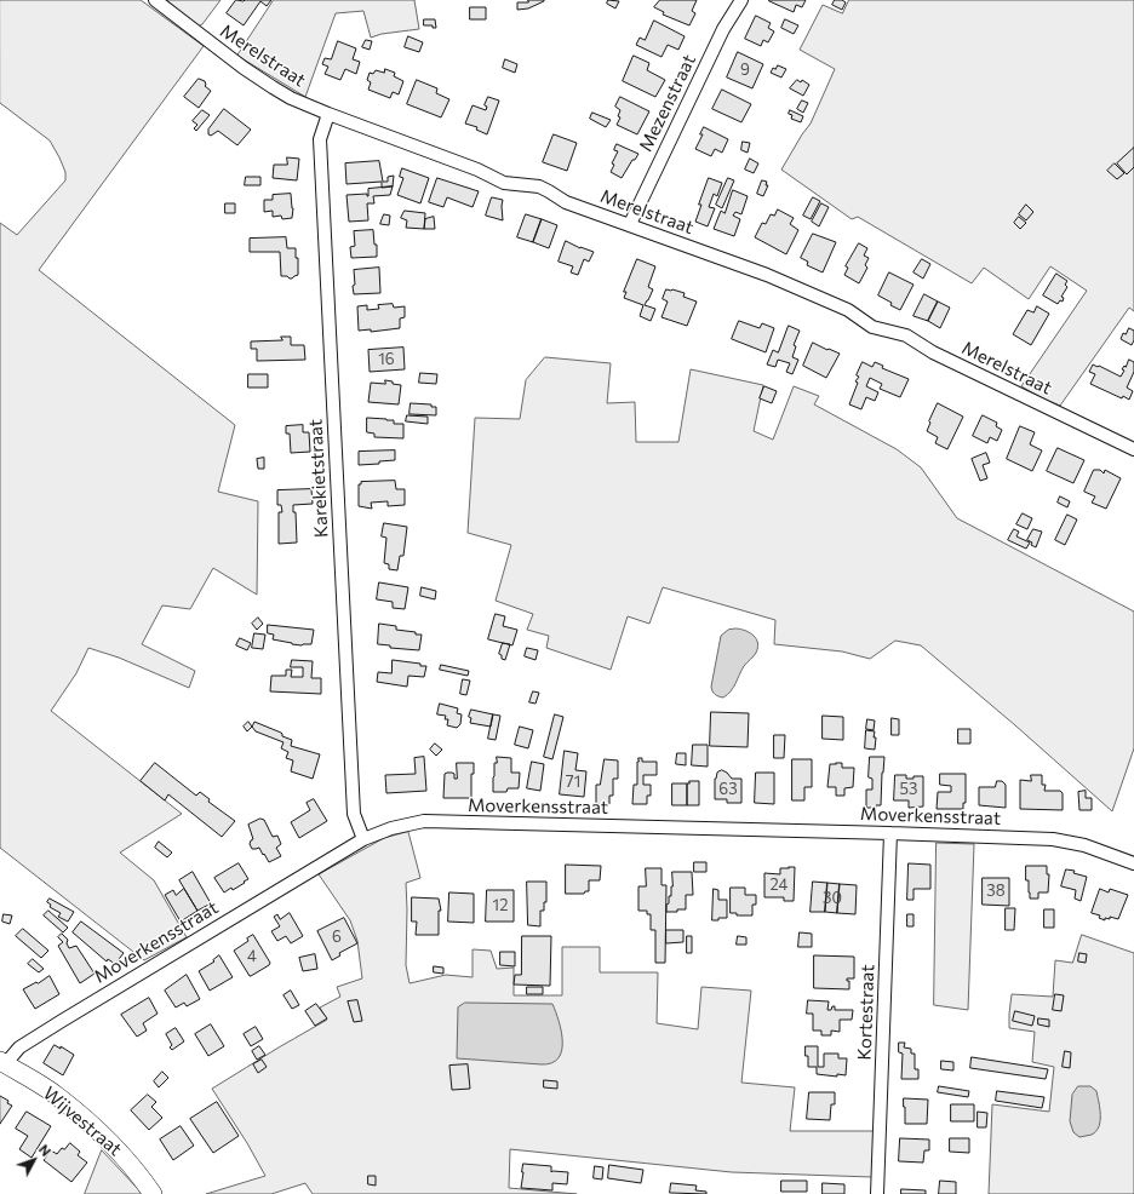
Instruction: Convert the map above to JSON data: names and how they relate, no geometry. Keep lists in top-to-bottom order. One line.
{"streets":{"street":["Merelstraat","Mezenstraat","Karekietstraat","Moverkensstraat","Kortestraat","Wijvestraat"]},"crossings":[["Merelstraat","Mezenstraat"],["Merelstraat","Karekietstraat"],["Karekietstraat","Moverkensstraat"],["Moverkensstraat","Kortestraat"],["Moverkensstraat","Wijvestraat"]],"house_numbers":["9","16","71","63","53","24","38","30","12","6","4"],"north":"top right"}
